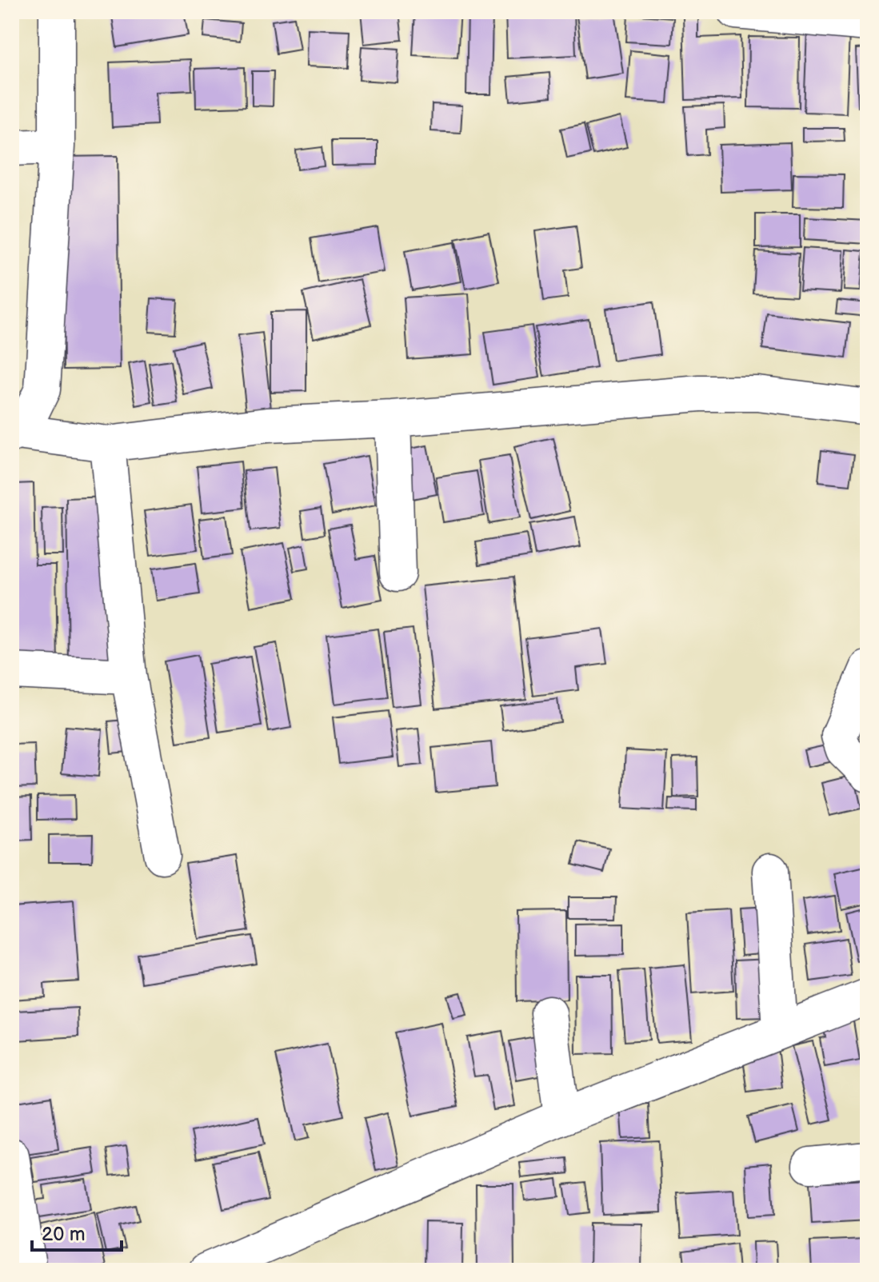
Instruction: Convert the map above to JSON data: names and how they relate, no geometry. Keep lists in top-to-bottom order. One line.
{"scale_bar":"20 m"}
